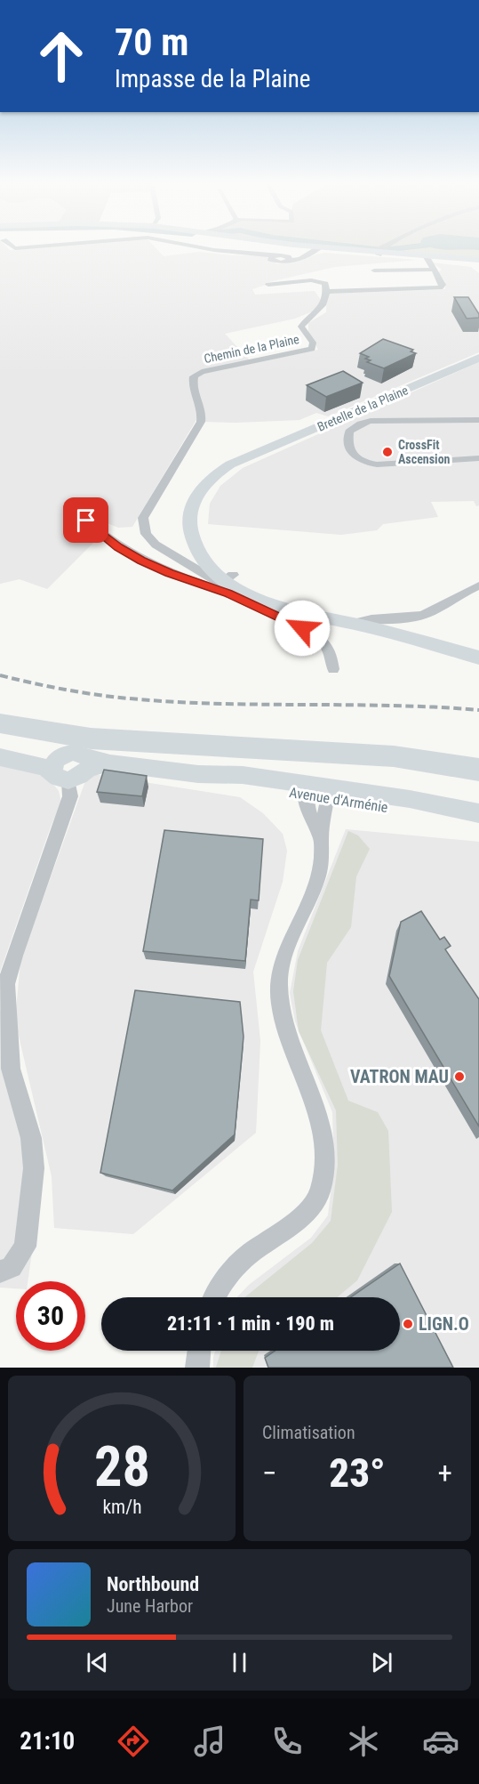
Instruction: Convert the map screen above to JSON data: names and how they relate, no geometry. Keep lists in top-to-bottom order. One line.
{"streets":{"main road":["Bretelle de la Plaine","Avenue d'Arménie"],"street":["Chemin de la Plaine"]},"crossings":[["Chemin de la Plaine","Bretelle de la Plaine"]],"places":["CrossFit Ascension","VATRON MAU","LIGN.O"],"page":{"turn":["70 m","Impasse de la Plaine"],"limit":"30","trip":"21:11 · 1 min · 190 m","tile":"Climatisation","heat":["−","23°","+"],"song":["Northbound","June Harbor"],"tabs":"21:10","gauge":["28","km/h"]}}
